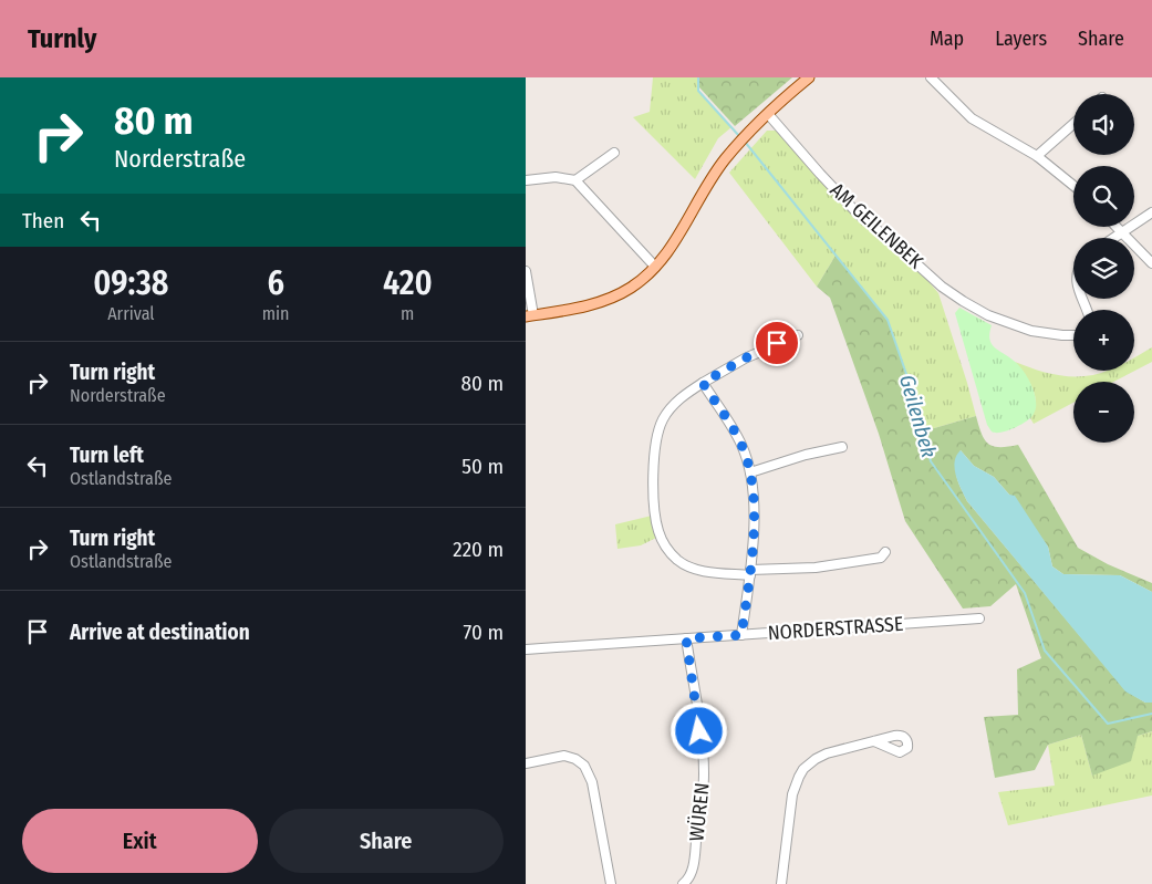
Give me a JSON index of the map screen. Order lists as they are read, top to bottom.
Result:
{
  "streets": {
    "street": ["AM GEILENBEK", "NORDERSTRASSE", "WÜREN"]
  },
  "crossings": [
    ["NORDERSTRASSE", "WÜREN"]
  ],
  "water": ["Geilenbek"],
  "page": {
    "header": "Turnly",
    "nav": ["Map", "Layers", "Share"],
    "turn": ["80 m", "Norderstraße"],
    "map_buttons": ["+", "−"],
    "then": "Then",
    "eta": [
      "09:38",
      "Arrival",
      "6",
      "min",
      "420",
      "m"
    ],
    "list": [
      {
        "name": "Turn right",
        "note": "Norderstraße",
        "value": "80 m"
      },
      {
        "name": "Turn left",
        "note": "Ostlandstraße",
        "value": "50 m"
      },
      {
        "name": "Turn right",
        "note": "Ostlandstraße",
        "value": "220 m"
      },
      {
        "name": "Arrive at destination",
        "value": "70 m"
      }
    ],
    "buttons": ["Exit", "Share"]
  }
}
